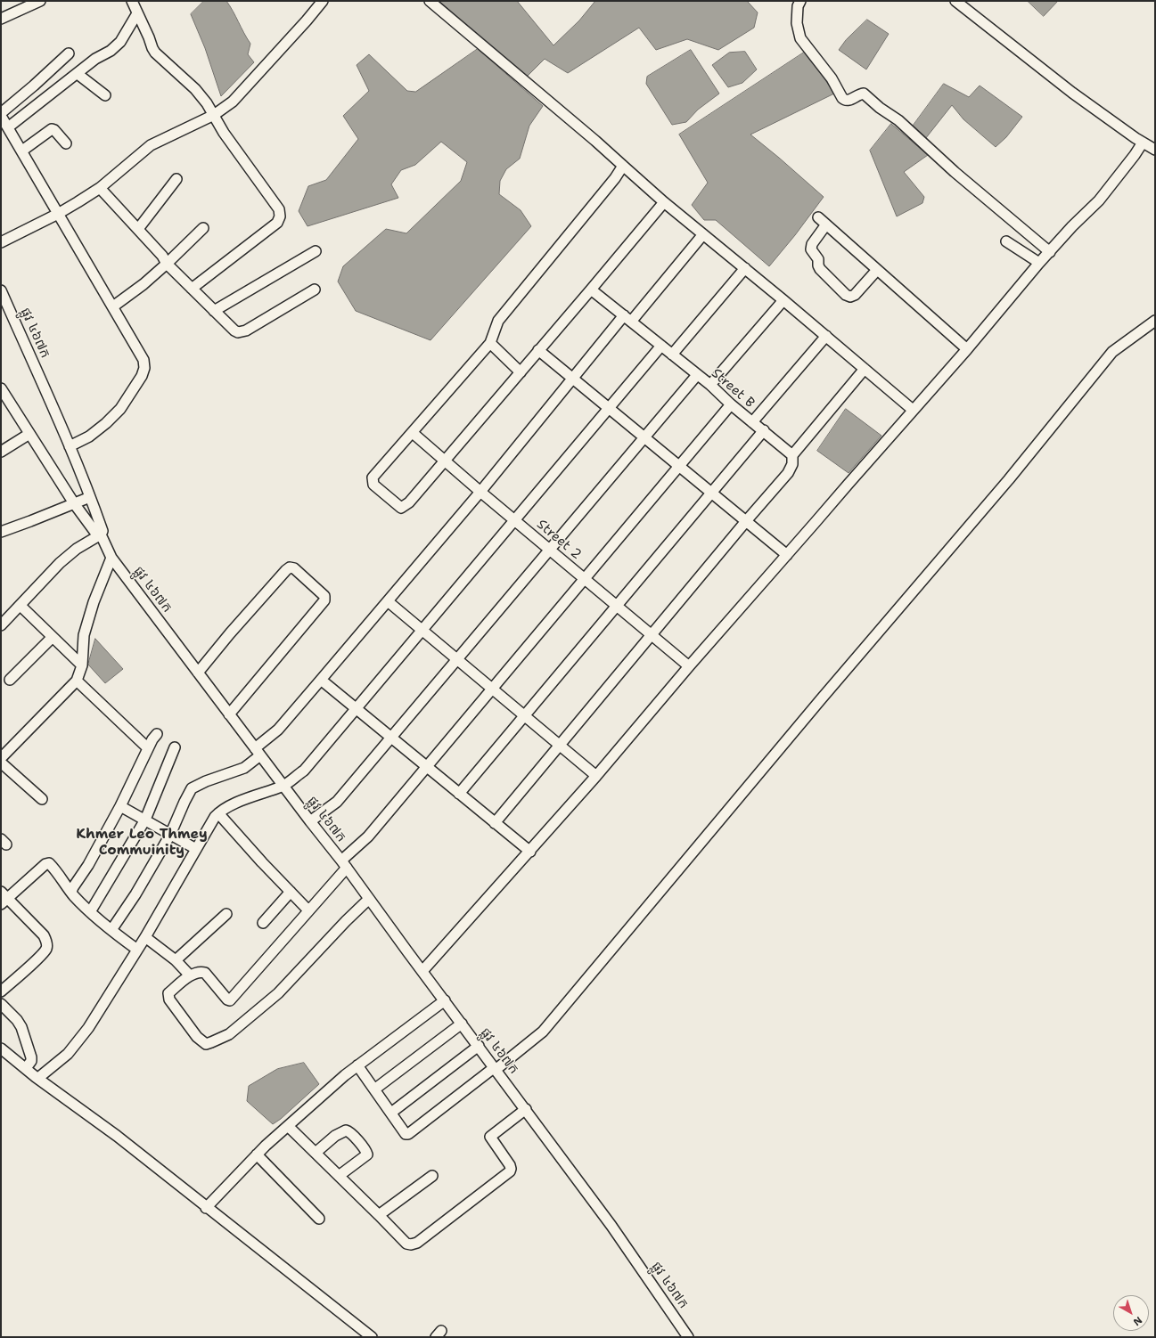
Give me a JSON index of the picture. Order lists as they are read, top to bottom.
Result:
{
  "streets": {
    "street": ["ផ្លូវ ៤៦៧ក", "Street B", "Street 2"]
  },
  "districts": ["Khmer Leo Thmey Commuinity"],
  "north": "bottom right"
}
